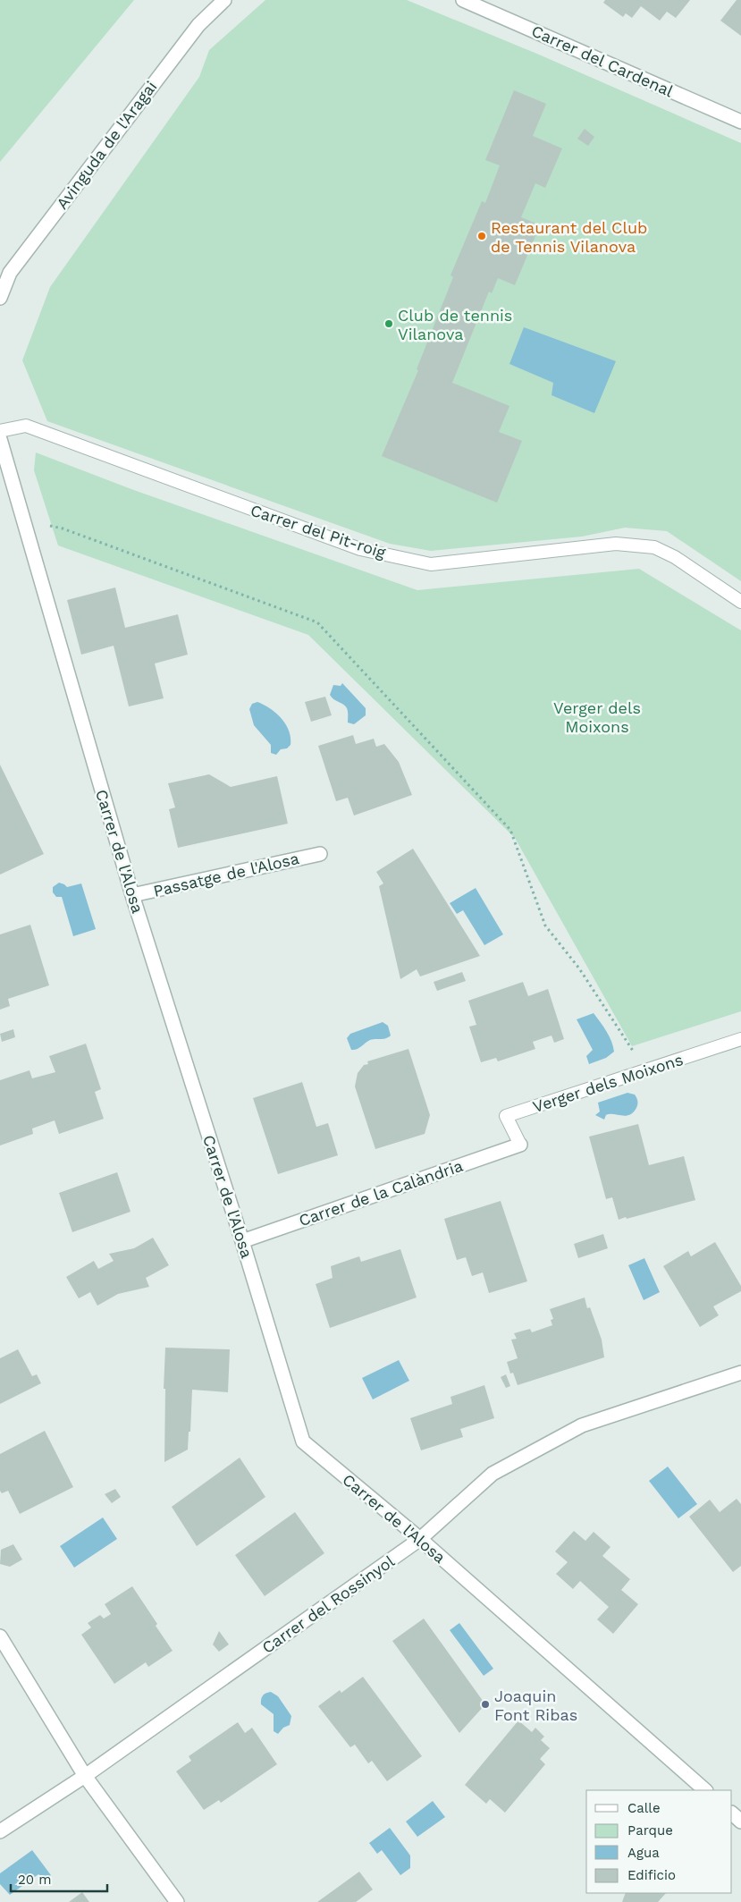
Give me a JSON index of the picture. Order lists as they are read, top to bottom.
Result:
{
  "streets": {
    "street": [
      "Carrer del Cardenal",
      "Avinguda de l'Aragai",
      "Carrer de l'Alosa",
      "Passatge de l'Alosa",
      "Carrer de la Calàndria",
      "Carrer del Rossinyol"
    ],
    "lane": ["Carrer del Pit-roig", "Verger dels Moixons"]
  },
  "crossings": [
    ["Carrer de l'Alosa", "Passatge de l'Alosa"],
    ["Carrer de l'Alosa", "Carrer de la Calàndria"],
    ["Carrer de l'Alosa", "Carrer del Rossinyol"],
    ["Verger dels Moixons", "Carrer de la Calàndria"]
  ],
  "parks": ["Verger dels Moixons"],
  "places": ["Restaurant del Club de Tennis Vilanova", "Club de tennis Vilanova", "Joaquin Font Ribas"],
  "legend": [
    "Calle",
    "Parque",
    "Agua",
    "Edificio"
  ],
  "scale_bar": "20 m"
}
